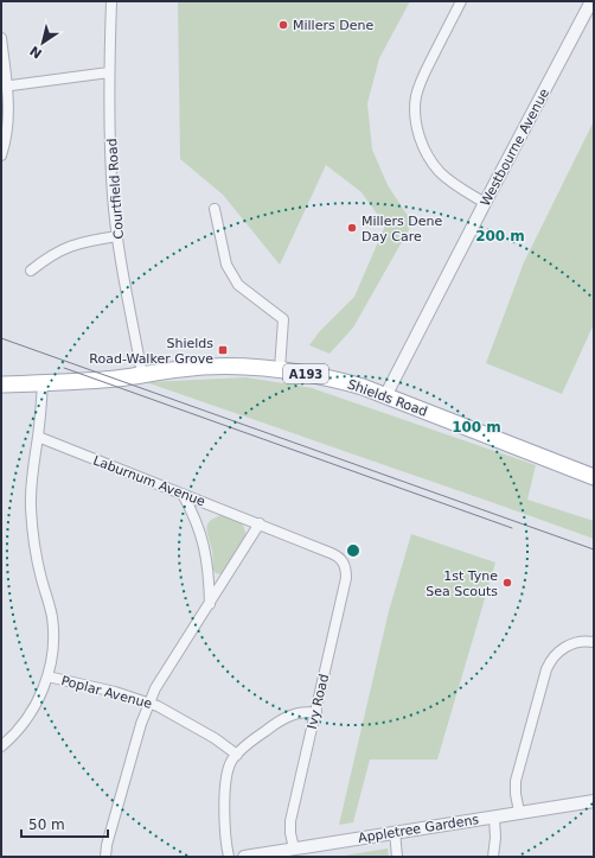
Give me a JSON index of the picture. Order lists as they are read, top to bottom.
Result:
{
  "streets": {
    "main road": ["A193", "Shields Road"],
    "street": [
      "Westbourne Avenue",
      "Courtfield Road",
      "Laburnum Avenue",
      "Poplar Avenue",
      "Ivy Road",
      "Appletree Gardens"
    ]
  },
  "crossings": [
    ["Westbourne Avenue", "Shields Road"],
    ["Courtfield Road", "Shields Road"],
    ["Laburnum Avenue", "Ivy Road"],
    ["Ivy Road", "Appletree Gardens"]
  ],
  "places": {
    "other": ["Millers Dene", "Millers Dene Day Care", "1st Tyne Sea Scouts"],
    "transit": ["Shields Road-Walker Grove"]
  },
  "scale_bar": "50 m",
  "north": "bottom left",
  "rings": ["200 m", "100 m"]
}
